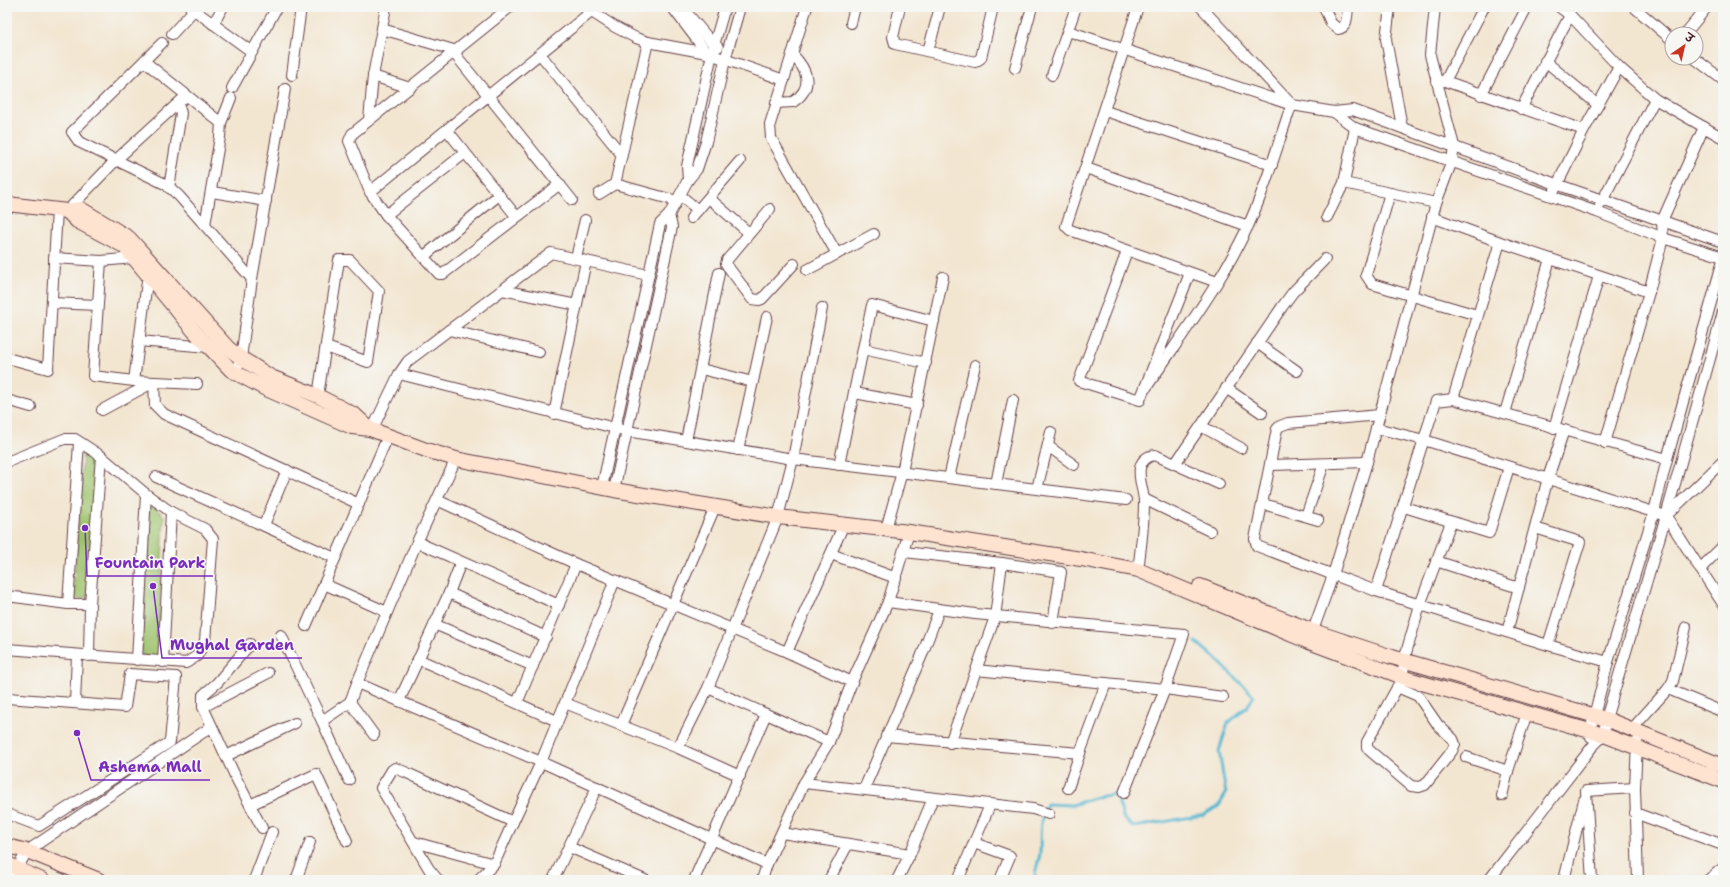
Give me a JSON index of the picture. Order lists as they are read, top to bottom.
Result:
{
  "places": ["Fountain Park", "Mughal Garden", "Ashema Mall"],
  "north": "top right"
}
